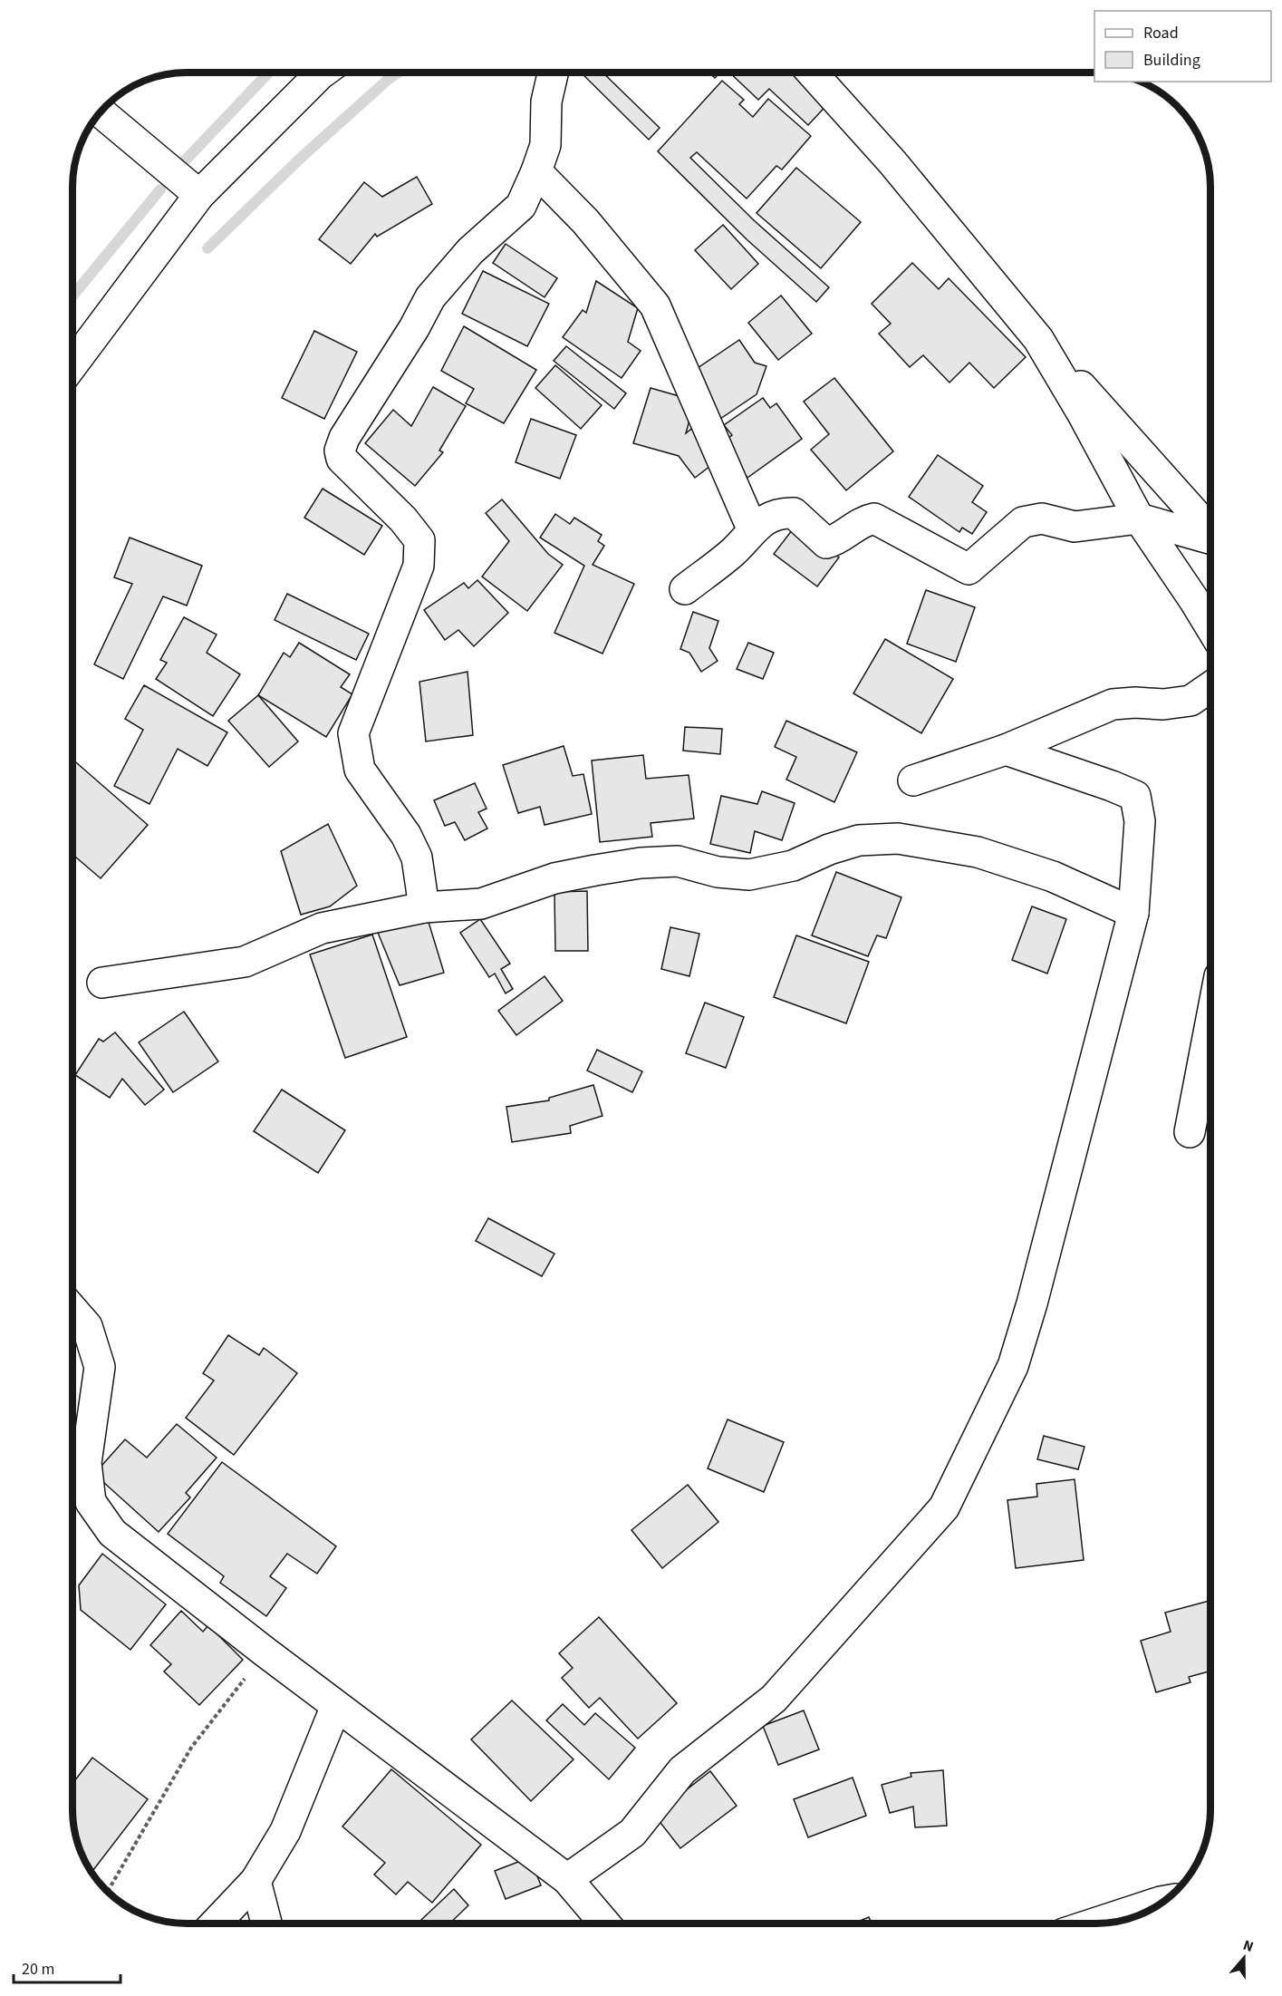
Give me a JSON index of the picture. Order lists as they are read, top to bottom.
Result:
{
  "legend": ["Road", "Building"],
  "scale_bar": "20 m",
  "north": "top"
}
